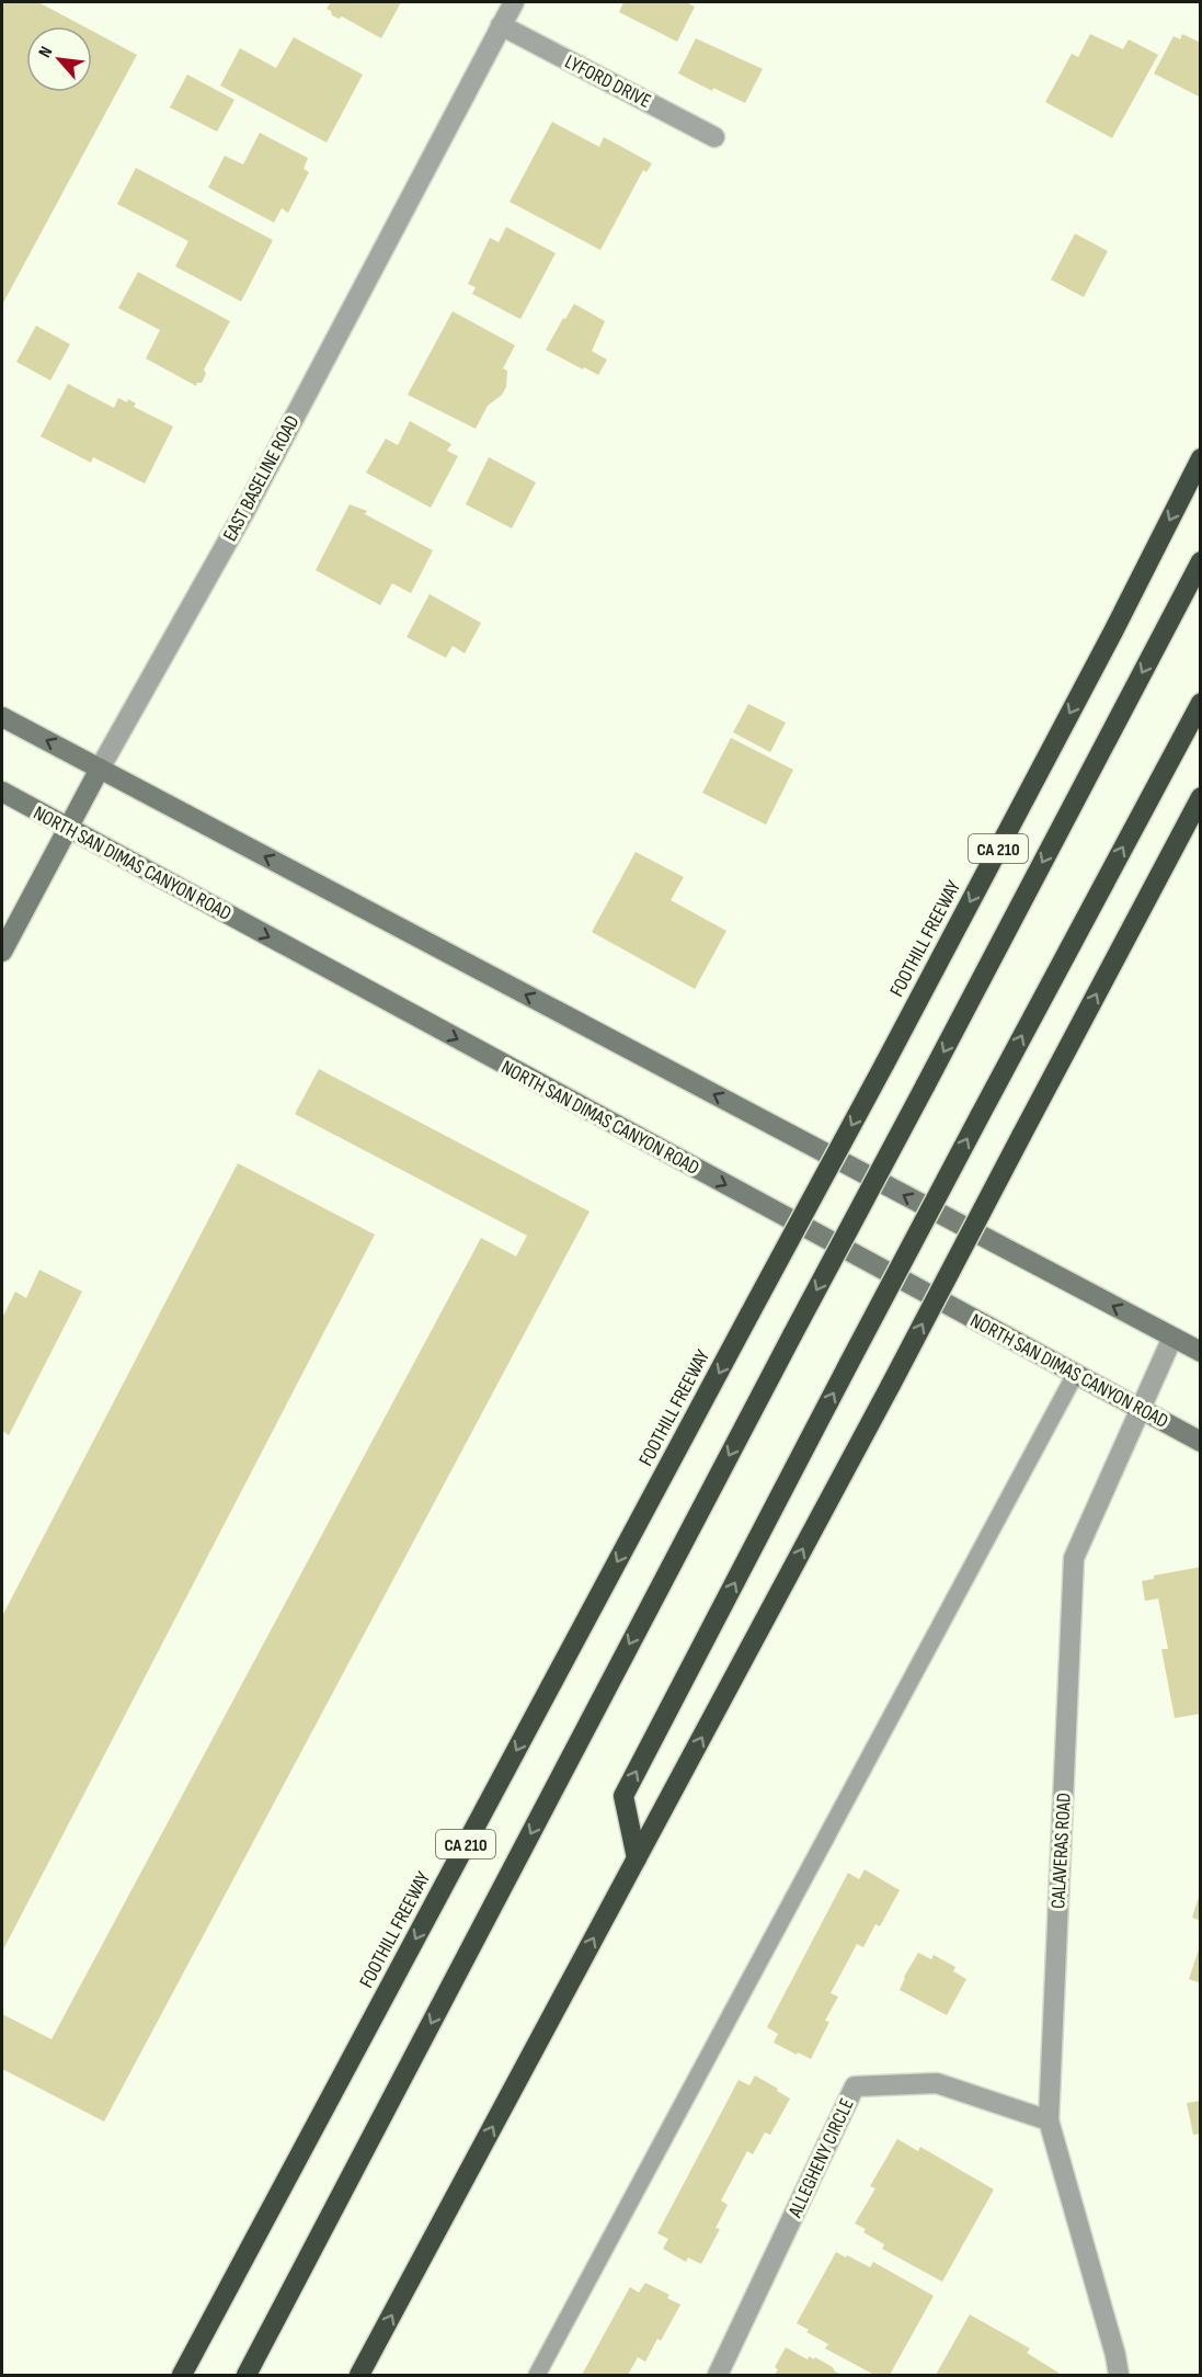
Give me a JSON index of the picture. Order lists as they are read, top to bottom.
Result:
{
  "streets": {
    "highway": ["CA 210", "FOOTHILL FREEWAY"],
    "main road": ["EAST BASELINE ROAD", "NORTH SAN DIMAS CANYON ROAD"],
    "street": ["LYFORD DRIVE", "CALAVERAS ROAD", "ALLEGHENY CIRCLE"]
  },
  "crossings": [
    ["LYFORD DRIVE", "EAST BASELINE ROAD"],
    ["EAST BASELINE ROAD", "NORTH SAN DIMAS CANYON ROAD"],
    ["NORTH SAN DIMAS CANYON ROAD", "CALAVERAS ROAD"],
    ["CALAVERAS ROAD", "ALLEGHENY CIRCLE"]
  ],
  "north": "top left"
}
